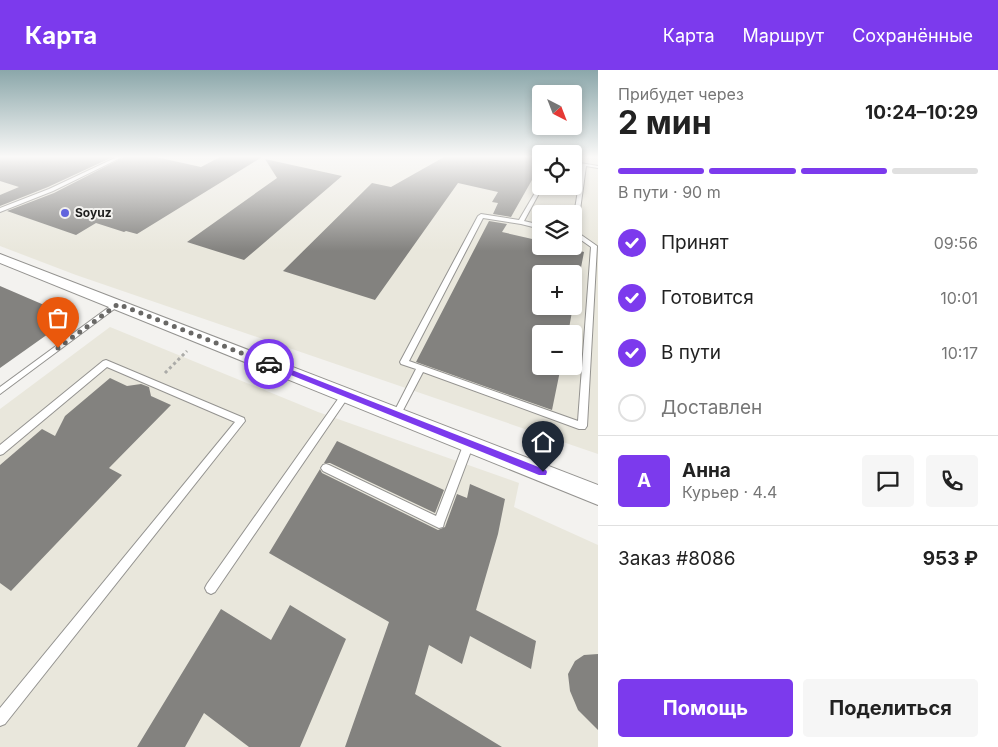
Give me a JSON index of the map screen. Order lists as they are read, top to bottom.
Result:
{
  "places": ["Soyuz"],
  "north": "bottom right",
  "page": {
    "header": "Карта",
    "nav": ["Карта", "Маршрут", "Сохранённые"],
    "heading": ["2 мин", "Прибудет через", "10:24–10:29"],
    "panel": [
      "Анна",
      "Курьер · 4.4",
      "Заказ #8086",
      "953 ₽"
    ],
    "map_buttons": ["+", "−"],
    "bar": "В пути · 90 m",
    "list": [
      ["Принят", "09:56"],
      ["Готовится", "10:01"],
      ["В пути", "10:17"],
      "Доставлен"
    ],
    "round": "А",
    "buttons": ["Помощь", "Поделиться"]
  }
}
